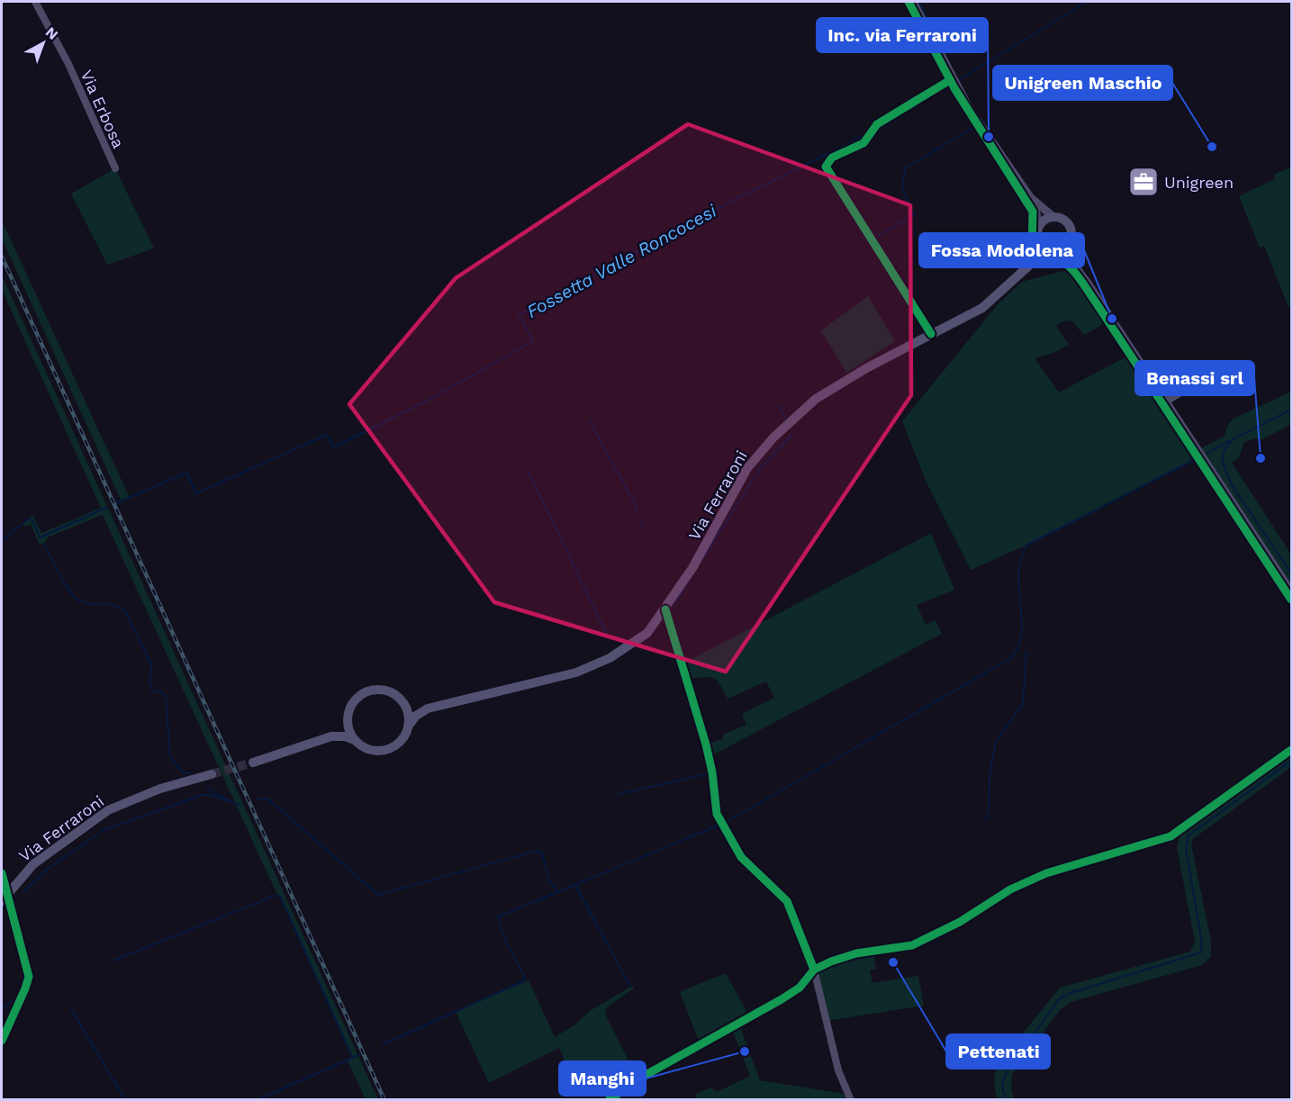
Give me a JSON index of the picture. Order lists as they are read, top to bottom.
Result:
{
  "streets": {
    "main road": ["Via Ferraroni"],
    "street": ["Via Erbosa"]
  },
  "water": ["Fossetta Valle Roncocesi"],
  "places": {
    "other": [
      "Inc. via Ferraroni",
      "Unigreen Maschio",
      "Fossa Modolena",
      "Benassi srl",
      "Pettenati",
      "Manghi"
    ],
    "office": ["Unigreen"]
  },
  "north": "top right"
}
